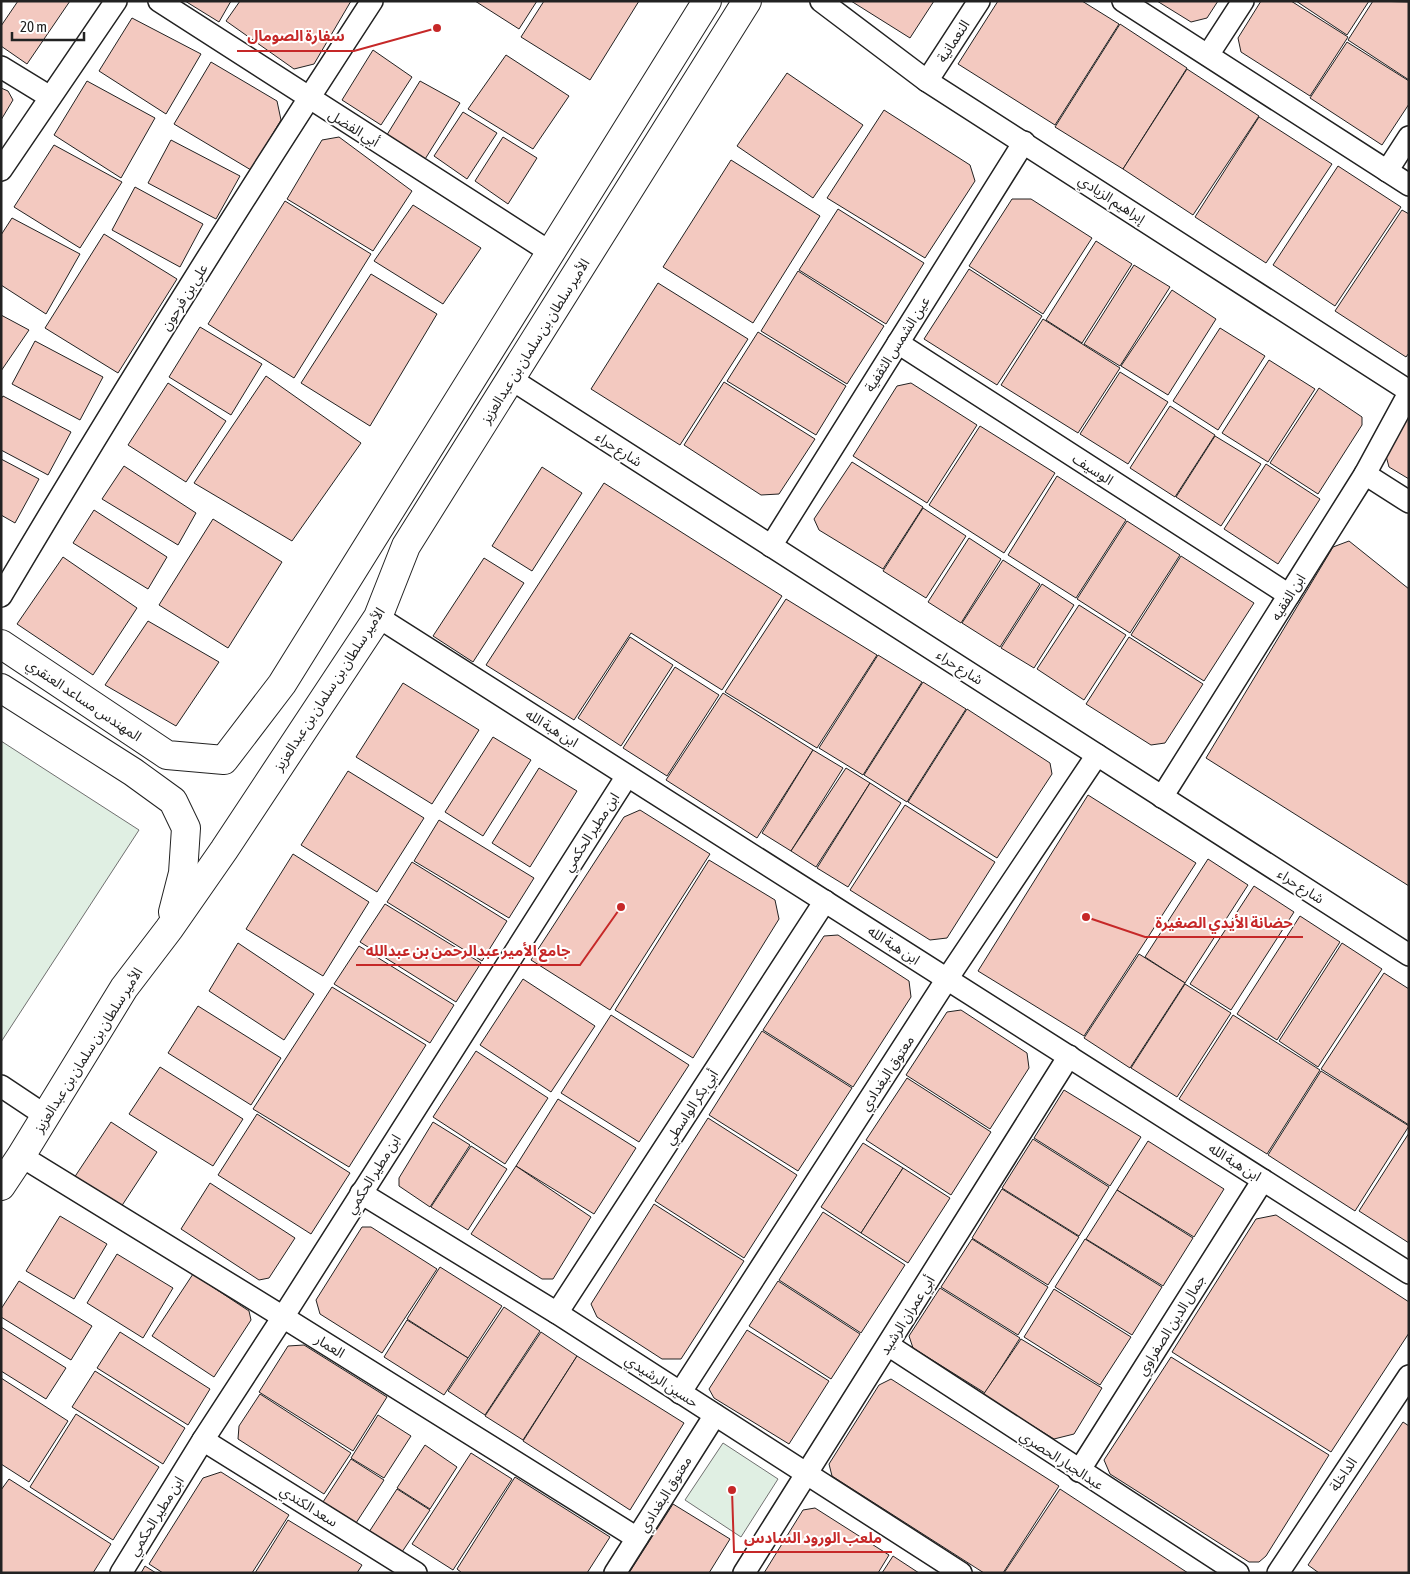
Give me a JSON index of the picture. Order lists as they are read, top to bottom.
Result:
{
  "streets": {
    "street": [
      "النعمانية",
      "أبي الفضل",
      "إبراهيم الزيادي",
      "علي بن فرحون",
      "الأمير سلطان بن سلمان بن عبدالعزيز",
      "عين الشمس الثقفية",
      "شارع حراء",
      "الوسيف",
      "ابن الفقيه",
      "المهندس مساعد العنقري",
      "ابن هبة الله",
      "ابن مطير الحكمي",
      "معتوق البغدادي",
      "أبي بكر الواسطي",
      "أبي عمران الرشيد",
      "جمال الدين الصفراوي",
      "العمار",
      "حسين الرشيدي",
      "عبدالجبار الحصري",
      "الداخلة",
      "سعد الكندي"
    ]
  },
  "crossings": [
    ["النعمانية", "إبراهيم الزيادي"],
    ["أبي الفضل", "علي بن فرحون"],
    ["إبراهيم الزيادي", "عين الشمس الثقفية"],
    ["إبراهيم الزيادي", "ابن الفقيه"],
    ["الأمير سلطان بن سلمان بن عبدالعزيز", "شارع حراء"],
    ["الأمير سلطان بن سلمان بن عبدالعزيز", "ابن هبة الله"],
    ["الأمير سلطان بن سلمان بن عبدالعزيز", "العمار"],
    ["عين الشمس الثقفية", "شارع حراء"],
    ["عين الشمس الثقفية", "الوسيف"],
    ["شارع حراء", "ابن الفقيه"],
    ["شارع حراء", "معتوق البغدادي"],
    ["الوسيف", "ابن الفقيه"],
    ["ابن هبة الله", "ابن مطير الحكمي"],
    ["ابن هبة الله", "معتوق البغدادي"],
    ["ابن هبة الله", "أبي بكر الواسطي"],
    ["ابن هبة الله", "أبي عمران الرشيد"],
    ["ابن هبة الله", "جمال الدين الصفراوي"],
    ["ابن مطير الحكمي", "العمار"],
    ["ابن مطير الحكمي", "حسين الرشيدي"],
    ["ابن مطير الحكمي", "سعد الكندي"],
    ["معتوق البغدادي", "العمار"],
    ["معتوق البغدادي", "حسين الرشيدي"],
    ["أبي بكر الواسطي", "حسين الرشيدي"],
    ["أبي عمران الرشيد", "حسين الرشيدي"],
    ["أبي عمران الرشيد", "عبدالجبار الحصري"],
    ["جمال الدين الصفراوي", "عبدالجبار الحصري"]
  ],
  "places": [
    "سفارة الصومال",
    "جامع الأمير عبدالرحمن بن عبدالله",
    "حضانة الأيدي الصغيرة",
    "ملعب الورود السادس"
  ],
  "scale_bar": "20 m"
}
